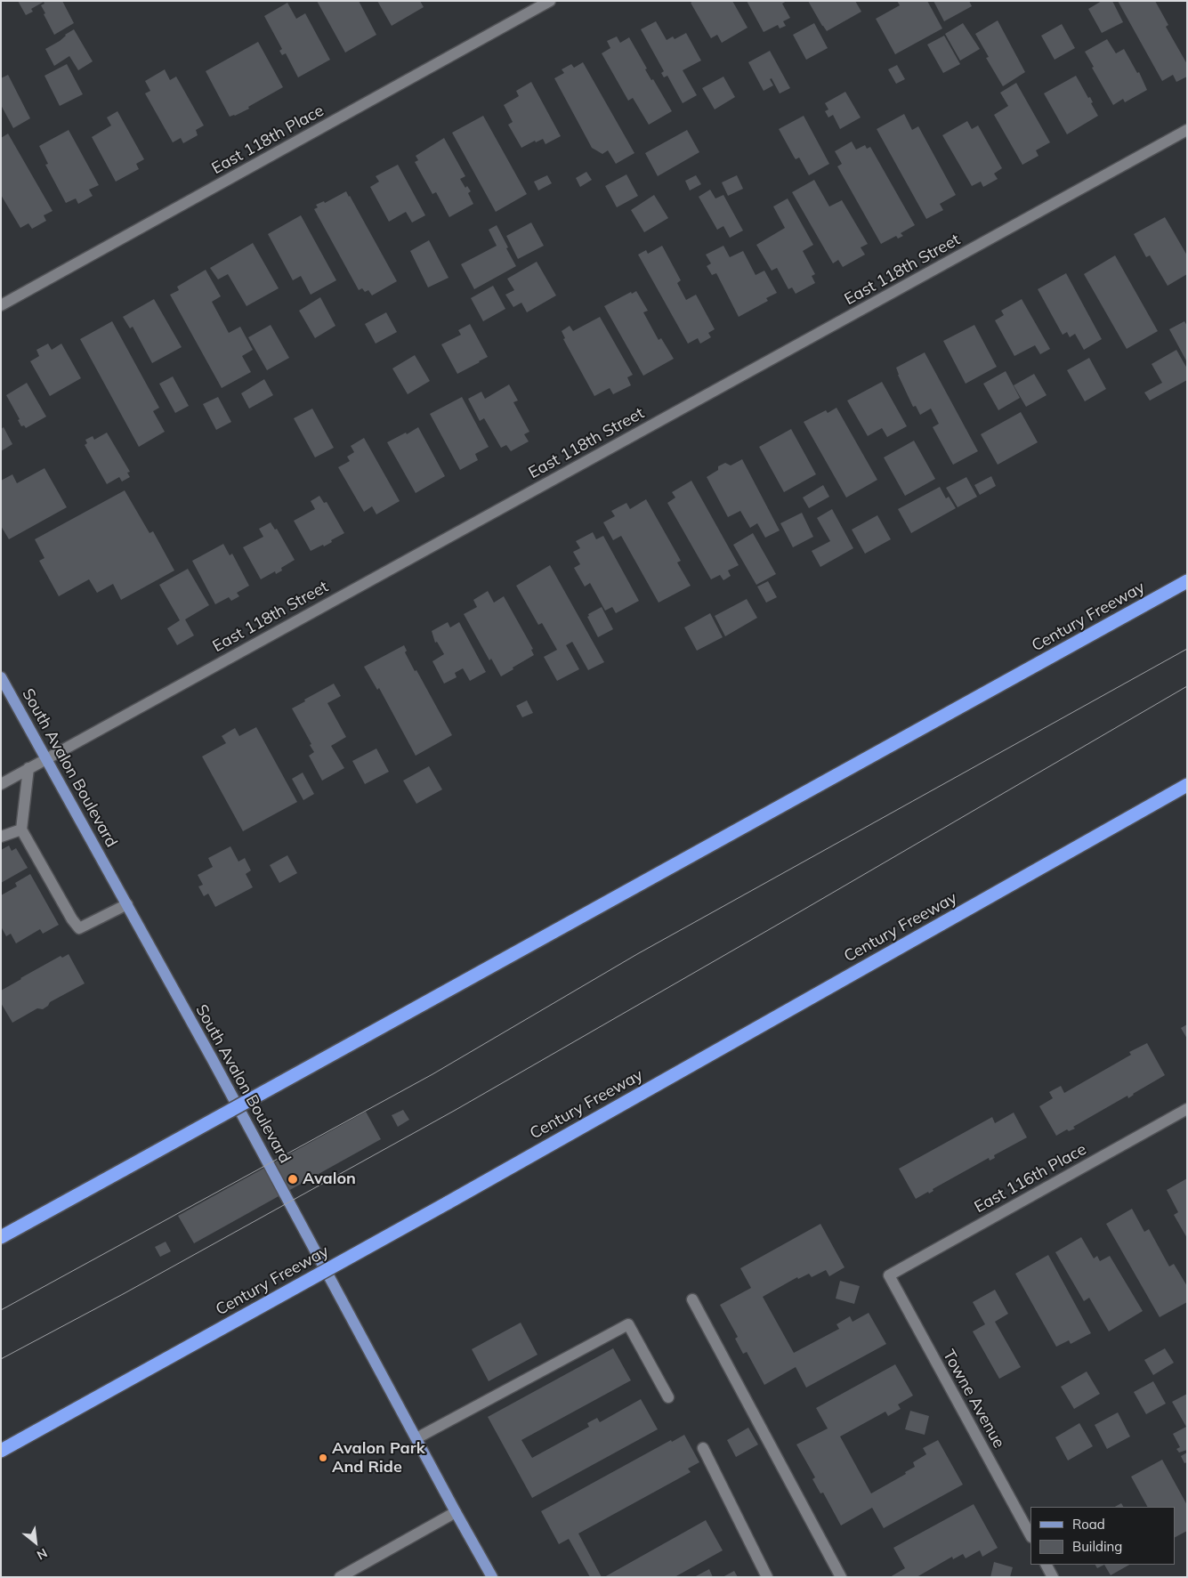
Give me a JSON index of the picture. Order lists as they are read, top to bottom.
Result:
{
  "streets": {
    "highway": ["Century Freeway"],
    "main road": ["South Avalon Boulevard"],
    "street": [
      "East 118th Place",
      "East 118th Street",
      "East 116th Place",
      "Towne Avenue"
    ]
  },
  "crossings": [
    ["East 118th Street", "South Avalon Boulevard"],
    ["East 116th Place", "Towne Avenue"]
  ],
  "places": ["Avalon", "Avalon Park And Ride"],
  "legend": ["Road", "Building"],
  "north": "bottom right"
}
